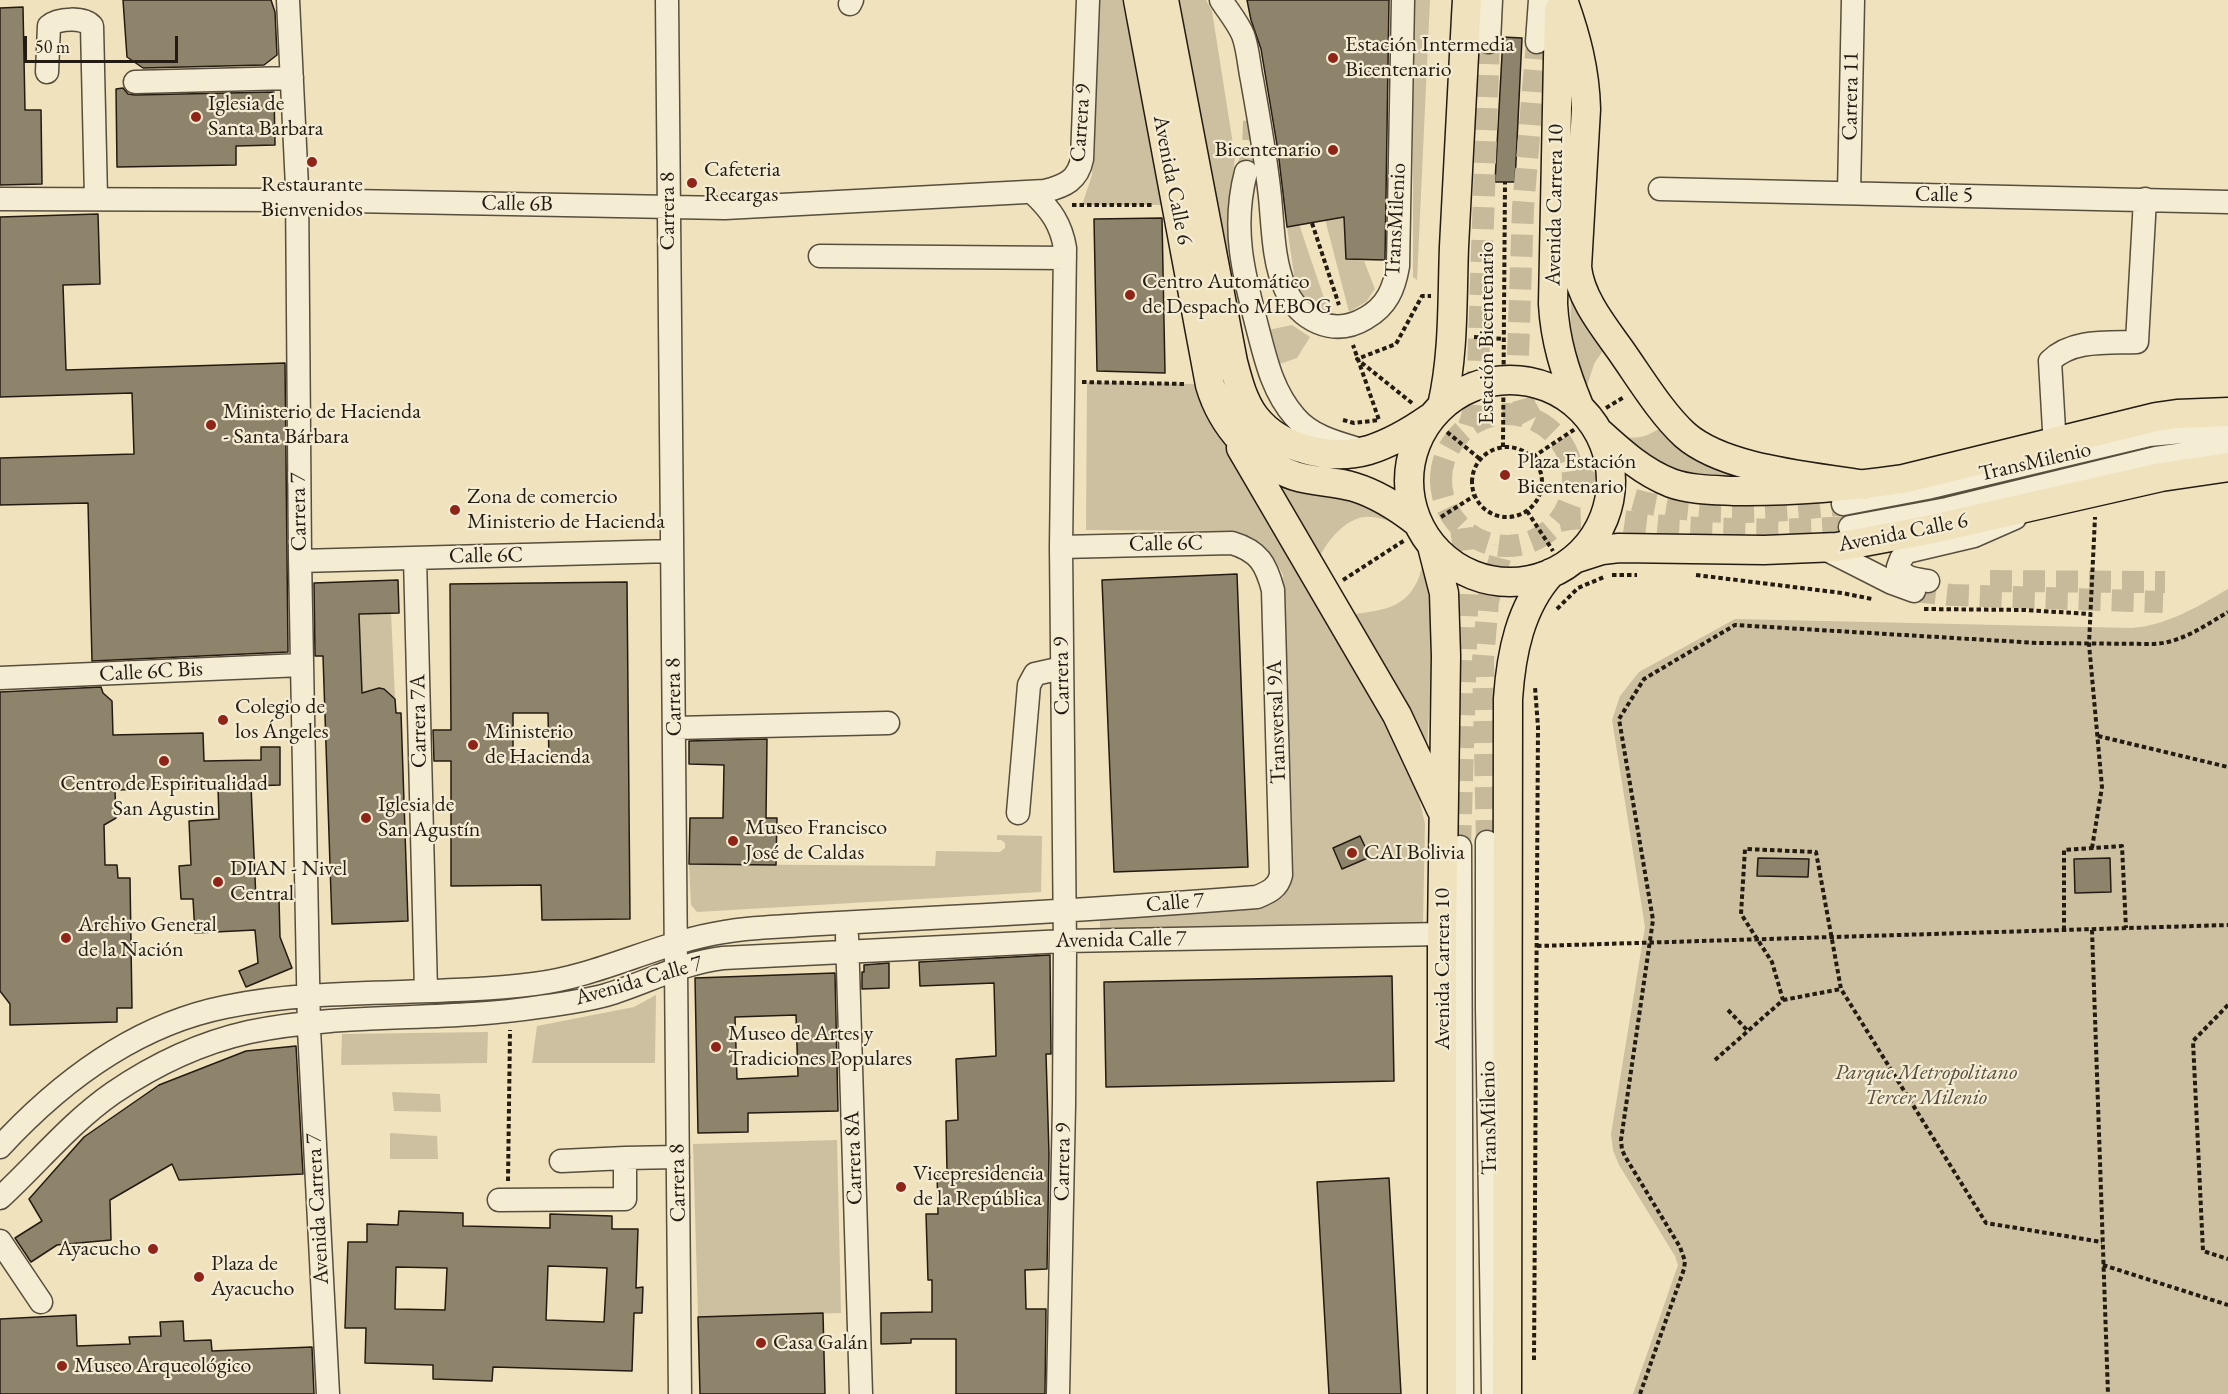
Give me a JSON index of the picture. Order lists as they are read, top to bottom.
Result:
{
  "streets": {
    "main road": ["Avenida Calle 6", "Avenida Carrera 10"],
    "street": [
      "Carrera 11",
      "Carrera 9",
      "Calle 5",
      "Calle 6B",
      "Carrera 8",
      "TransMilenio",
      "Carrera 7",
      "Calle 6C",
      "Calle 6C Bis",
      "Carrera 7A",
      "Transversal 9A",
      "Calle 7",
      "Avenida Calle 7",
      "Carrera 8A",
      "Avenida Carrera 7"
    ],
    "path": ["Estación Bicentenario"]
  },
  "crossings": [
    ["Carrera 11", "Calle 5"],
    ["Carrera 9", "Calle 6B"],
    ["Carrera 9", "Calle 6C"],
    ["Carrera 9", "Calle 7"],
    ["Carrera 9", "Avenida Calle 7"],
    ["Avenida Calle 6", "Avenida Carrera 10"],
    ["Avenida Calle 6", "Estación Bicentenario"],
    ["Calle 6B", "Carrera 8"],
    ["Calle 6B", "Carrera 7"],
    ["Avenida Carrera 10", "Estación Bicentenario"],
    ["Avenida Carrera 10", "Avenida Calle 7"],
    ["Carrera 8", "Calle 6C"],
    ["Carrera 8", "Avenida Calle 7"],
    ["Carrera 7", "Calle 6C"],
    ["Carrera 7", "Calle 6C Bis"],
    ["Carrera 7", "Avenida Calle 7"],
    ["Carrera 7", "Avenida Carrera 7"],
    ["Calle 6C", "Carrera 7A"],
    ["Calle 6C", "Transversal 9A"],
    ["Carrera 7A", "Avenida Calle 7"],
    ["Transversal 9A", "Calle 7"],
    ["Calle 7", "Avenida Calle 7"],
    ["Avenida Calle 7", "Carrera 8A"],
    ["Avenida Calle 7", "Avenida Carrera 7"]
  ],
  "parks": ["Parque Metropolitano Tercer Milenio"],
  "places": [
    "Estación Intermedia Bicentenario",
    "Iglesia de Santa Barbara",
    "Bicentenario",
    "Restaurante Bienvenidos",
    "Cafeteria Recargas",
    "Centro Automático de Despacho MEBOG",
    "Ministerio de Hacienda - Santa Bárbara",
    "Plaza Estación Bicentenario",
    "Zona de comercio Ministerio de Hacienda",
    "Colegio de los Ángeles",
    "Ministerio de Hacienda",
    "Centro de Espiritualidad San Agustin",
    "Iglesia de San Agustín",
    "Museo Francisco José de Caldas",
    "CAI Bolivia",
    "DIAN - Nivel Central",
    "Archivo General de la Nación",
    "Museo de Artes y Tradiciones Populares",
    "Vicepresidencia de la República",
    "Ayacucho",
    "Plaza de Ayacucho",
    "Casa Galán",
    "Museo Arqueológico"
  ],
  "scale_bar": "50 m"
}
